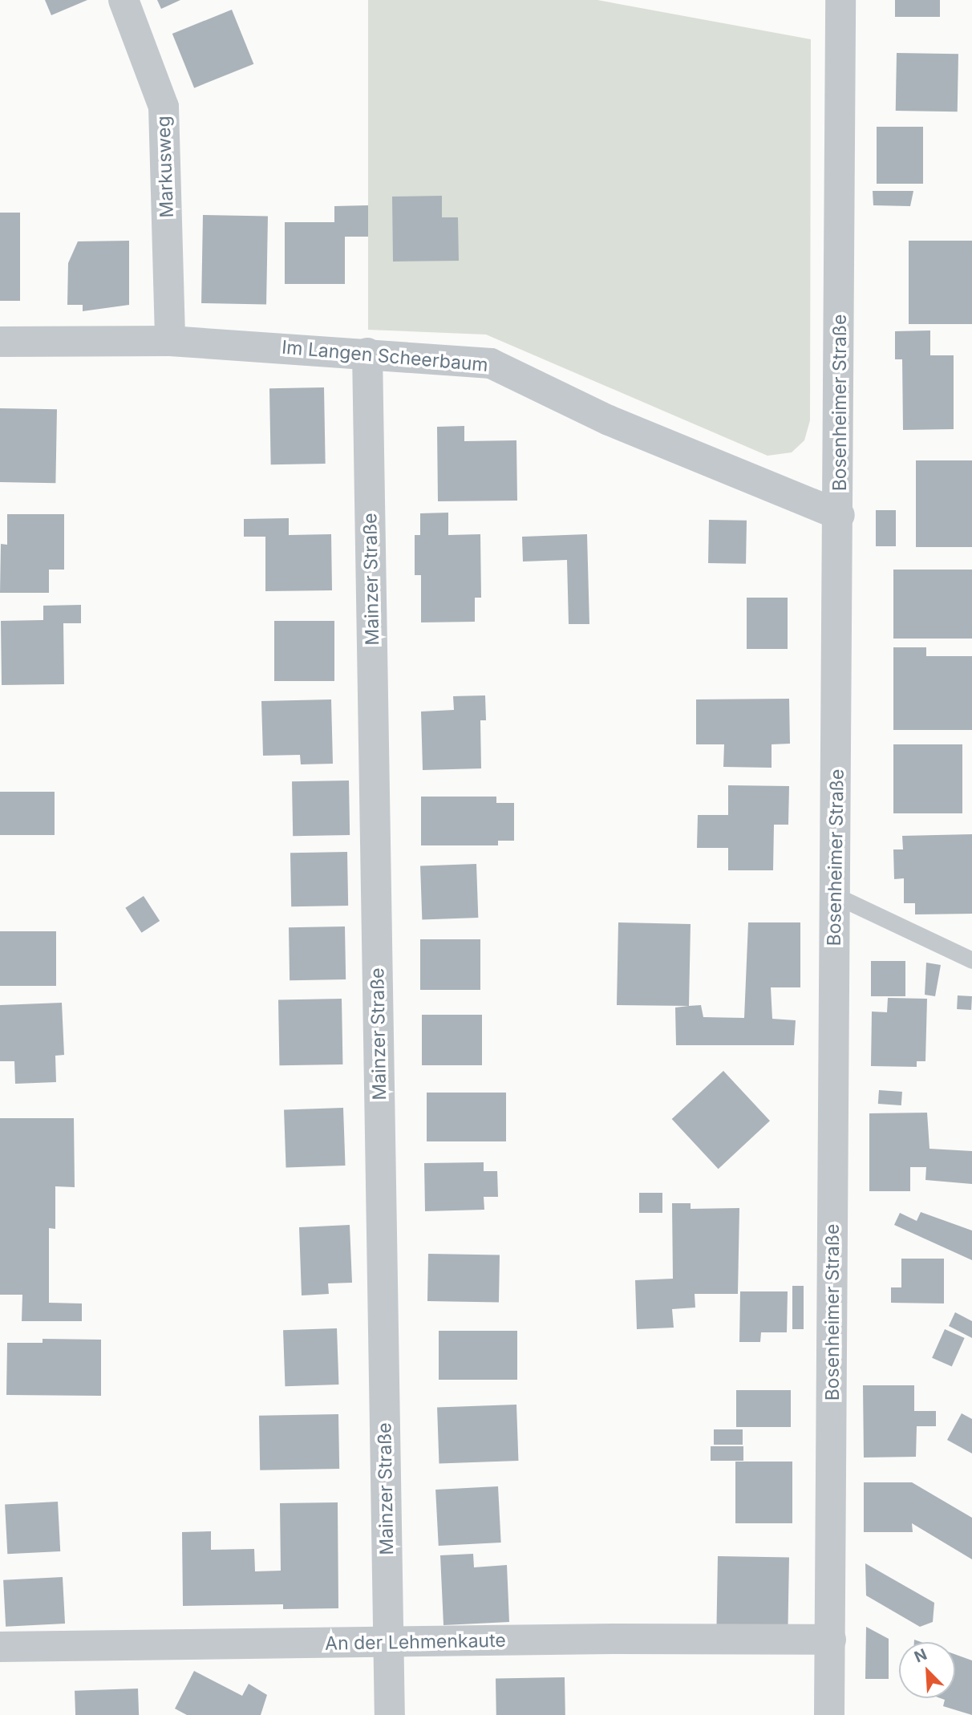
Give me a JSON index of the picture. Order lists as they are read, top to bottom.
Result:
{
  "streets": {
    "street": [
      "Markusweg",
      "Im Langen Scheerbaum",
      "Bosenheimer Straße",
      "Mainzer Straße",
      "An der Lehmenkaute"
    ]
  },
  "crossings": [
    ["Markusweg", "Im Langen Scheerbaum"],
    ["Im Langen Scheerbaum", "Bosenheimer Straße"],
    ["Im Langen Scheerbaum", "Mainzer Straße"],
    ["Bosenheimer Straße", "An der Lehmenkaute"],
    ["Mainzer Straße", "An der Lehmenkaute"]
  ],
  "north": "top left"
}
